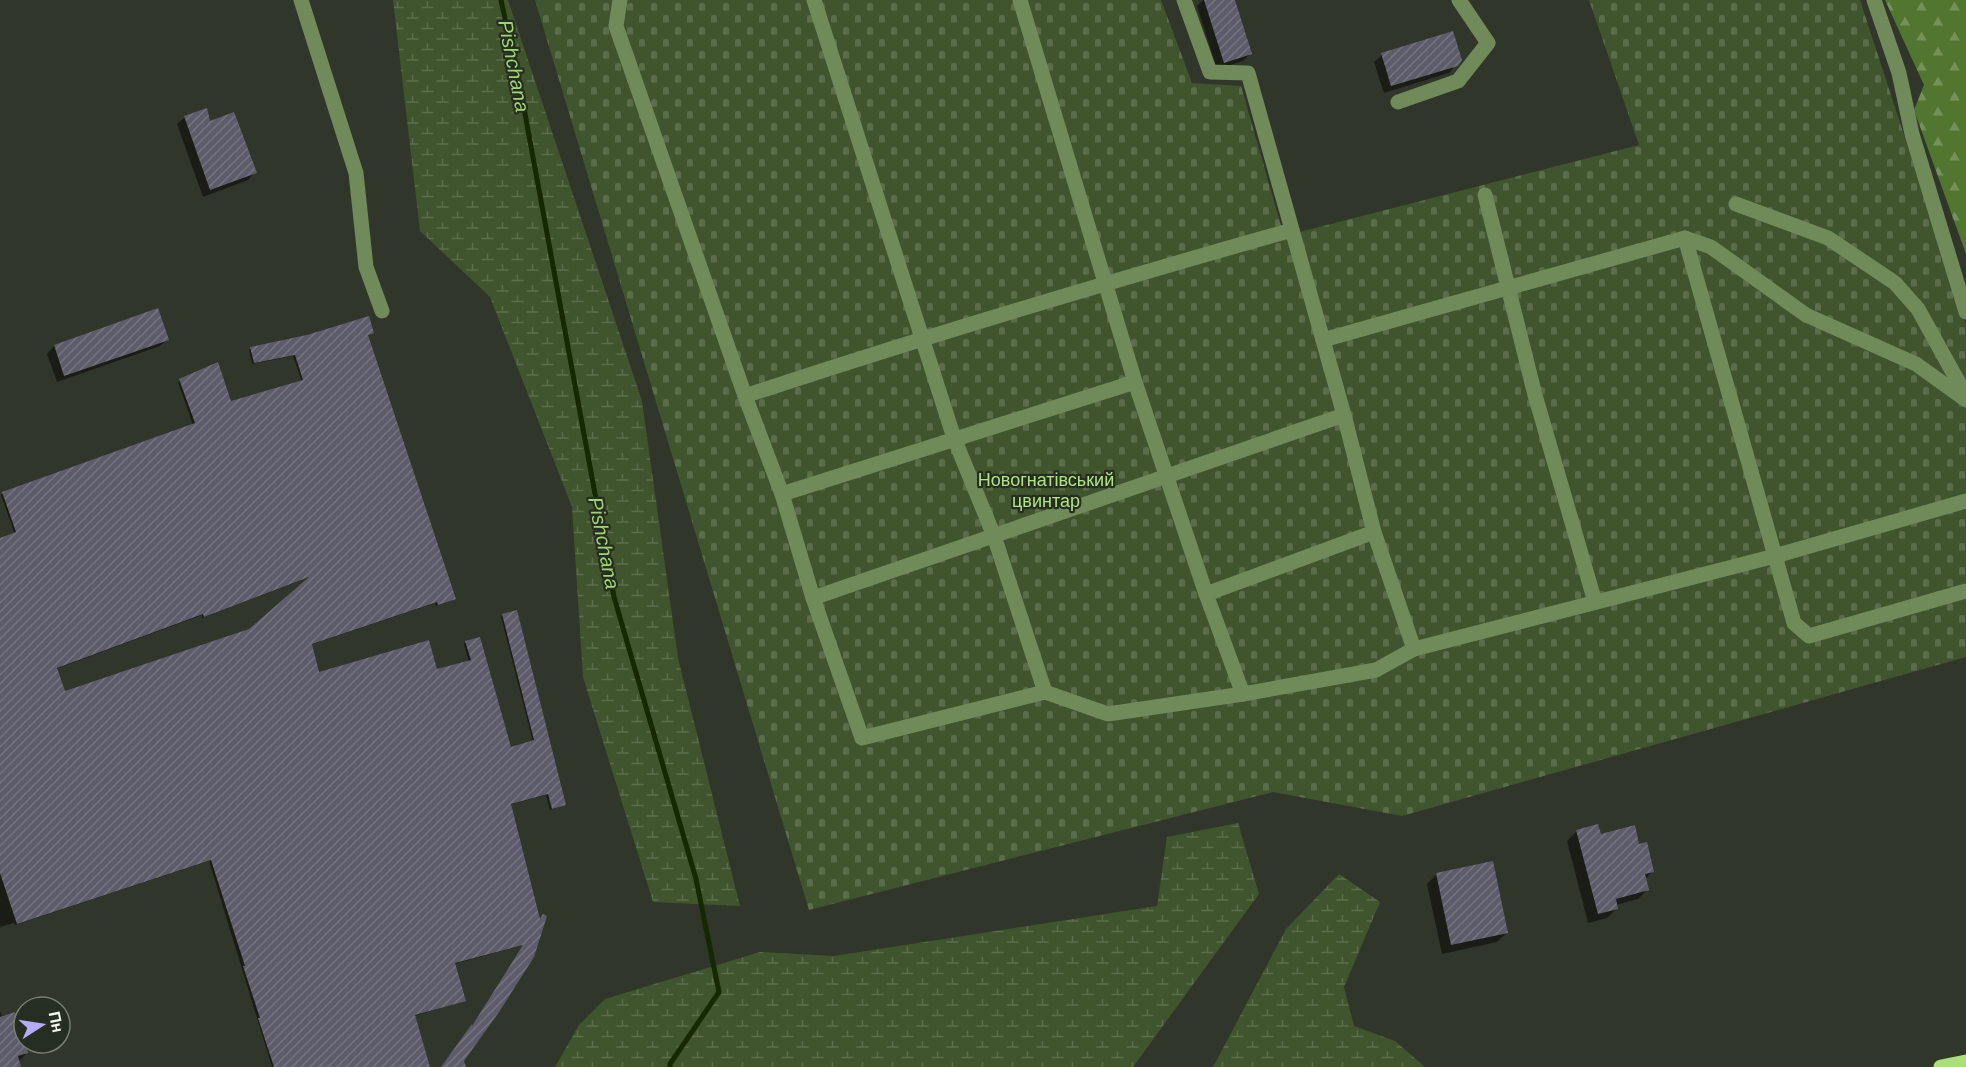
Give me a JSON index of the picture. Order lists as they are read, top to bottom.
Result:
{
  "water": ["Pishchana"],
  "parks": ["Новогнатівський цвинтар"],
  "north": "right"
}
